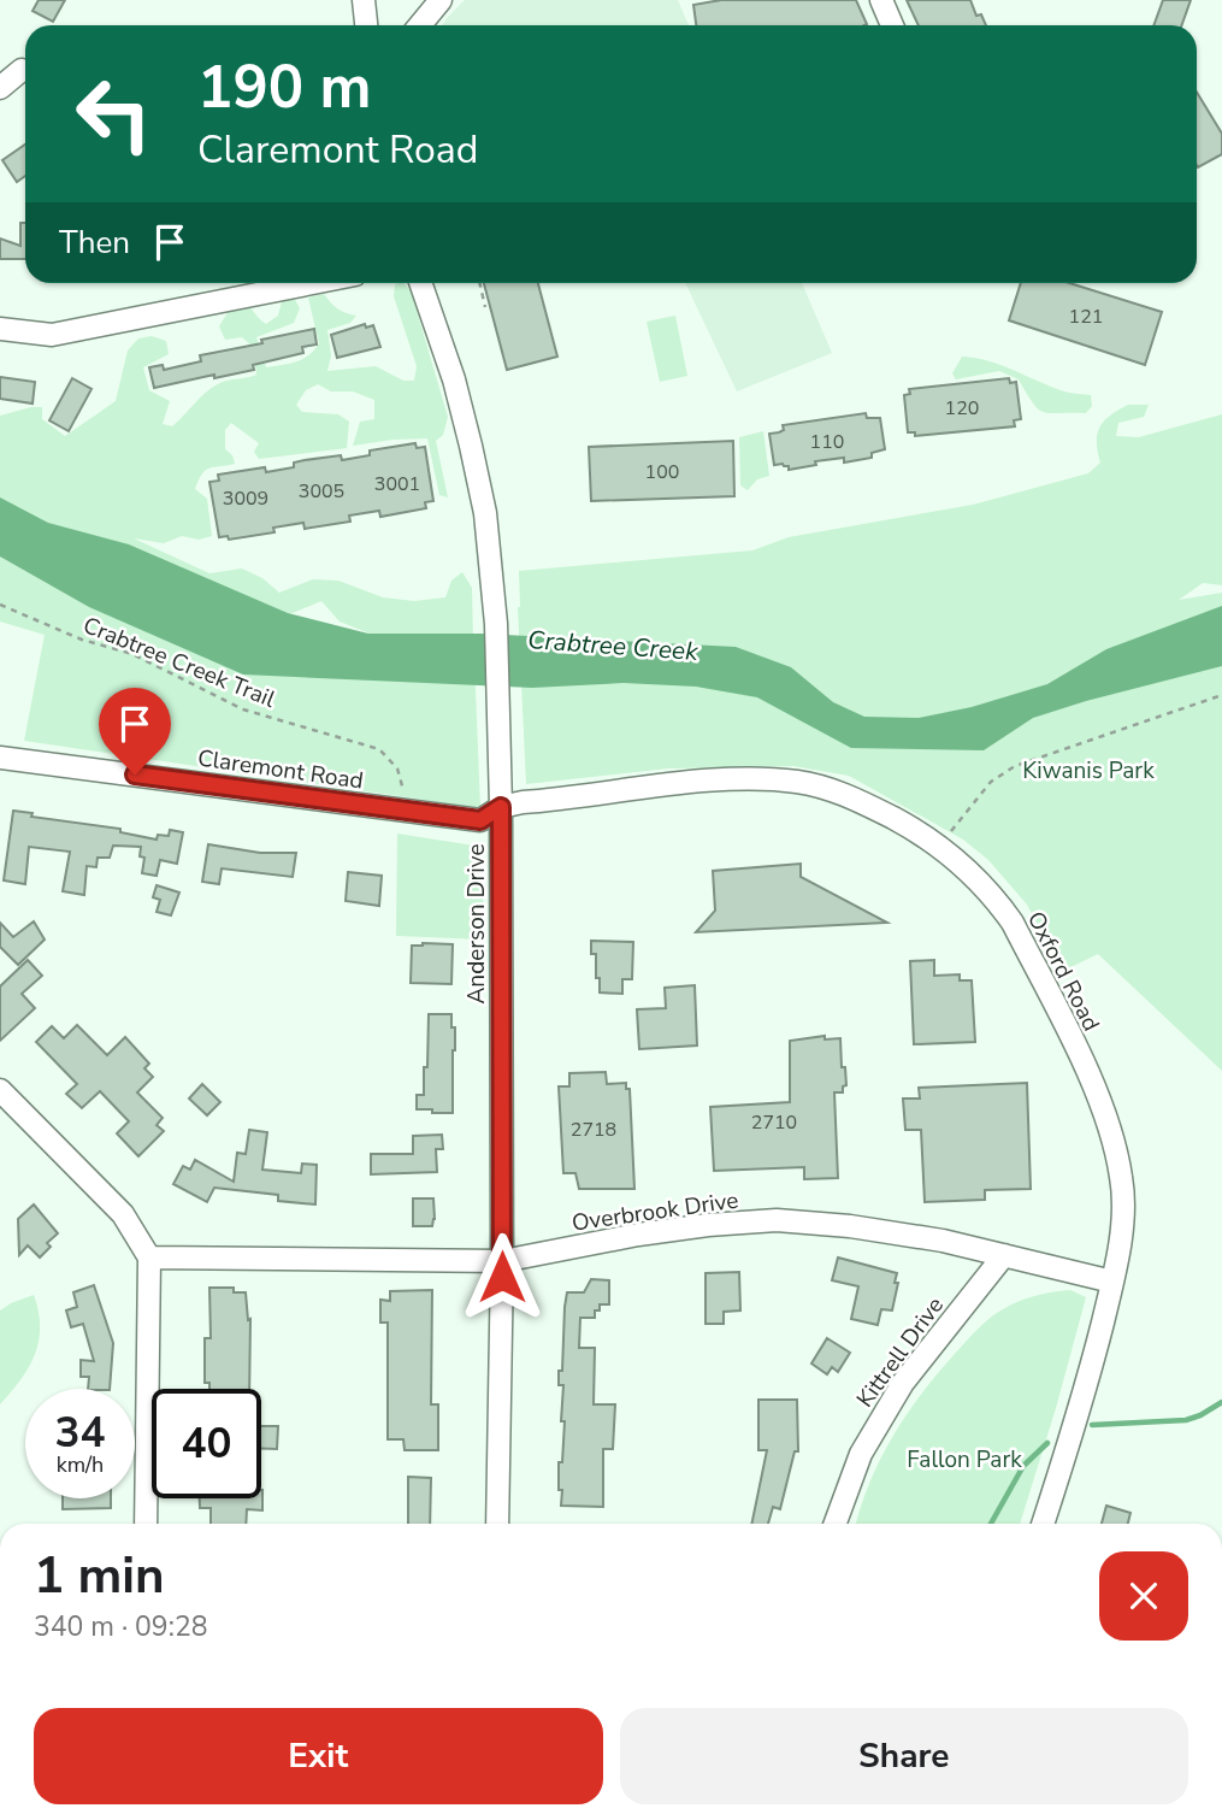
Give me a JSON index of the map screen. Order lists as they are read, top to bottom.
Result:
{
  "streets": {
    "street": [
      "Claremont Road",
      "Anderson Drive",
      "Oxford Road",
      "Overbrook Drive",
      "Kittrell Drive"
    ],
    "path": ["Crabtree Creek Trail"]
  },
  "crossings": [
    ["Crabtree Creek Trail", "Claremont Road"],
    ["Claremont Road", "Anderson Drive"],
    ["Claremont Road", "Oxford Road"],
    ["Anderson Drive", "Oxford Road"],
    ["Anderson Drive", "Overbrook Drive"],
    ["Oxford Road", "Overbrook Drive"],
    ["Overbrook Drive", "Kittrell Drive"]
  ],
  "water": ["Crabtree Creek"],
  "parks": ["Kiwanis Park", "Fallon Park"],
  "house_numbers": [
    "121",
    "120",
    "110",
    "100",
    "3001",
    "3005",
    "3009",
    "2710",
    "2718"
  ],
  "page": {
    "turn": ["190 m", "Claremont Road"],
    "then": "Then",
    "speed": "34 km/h",
    "limit": "40",
    "heading": ["1 min", "340 m · 09:28"],
    "buttons": ["Exit", "Share"]
  }
}
